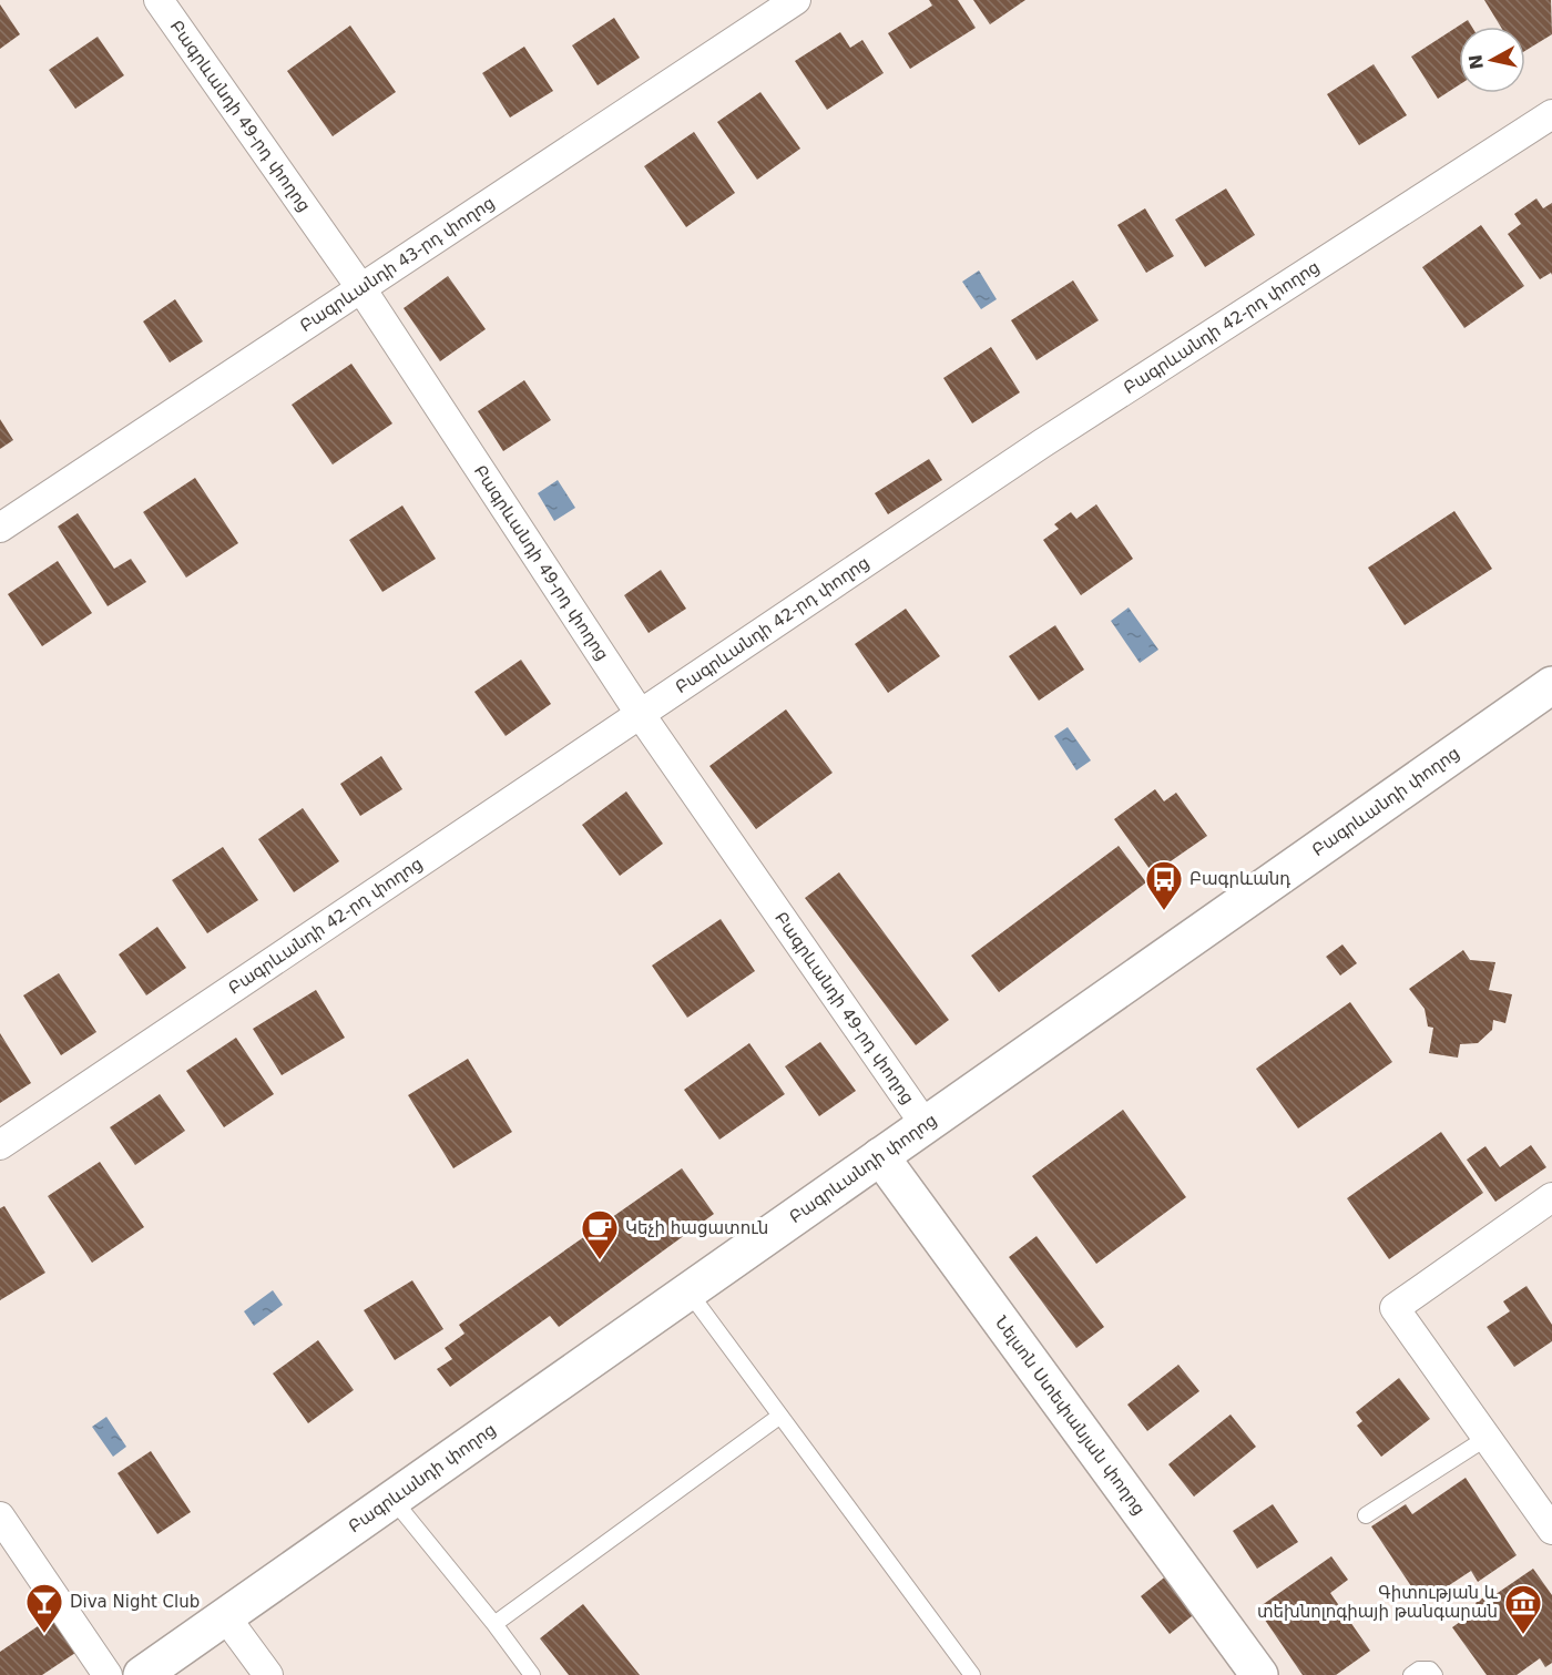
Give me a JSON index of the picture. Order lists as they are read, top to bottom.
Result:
{
  "streets": {
    "main road": ["Բագրևանդի փողոց", "Նելսոն Ստեփանյան փողոց"],
    "street": ["Բագրևանդի 49-րդ փողոց", "Բագրևանդի 43-րդ փողոց", "Բագրևանդի 42-րդ փողոց"]
  },
  "crossings": [
    ["Բագրևանդի 49-րդ փողոց", "Բագրևանդի 43-րդ փողոց"],
    ["Բագրևանդի 49-րդ փողոց", "Բագրևանդի 42-րդ փողոց"],
    ["Բագրևանդի 49-րդ փողոց", "Բագրևանդի փողոց"],
    ["Բագրևանդի փողոց", "Նելսոն Ստեփանյան փողոց"]
  ],
  "places": {
    "bus stop": ["Բագրևանդ"],
    "cafe": ["Կեչի հացատուն"],
    "bar": ["Diva Night Club"],
    "museum": ["Գիտության և տեխնոլոգիայի թանգարան"]
  },
  "north": "left"
}
